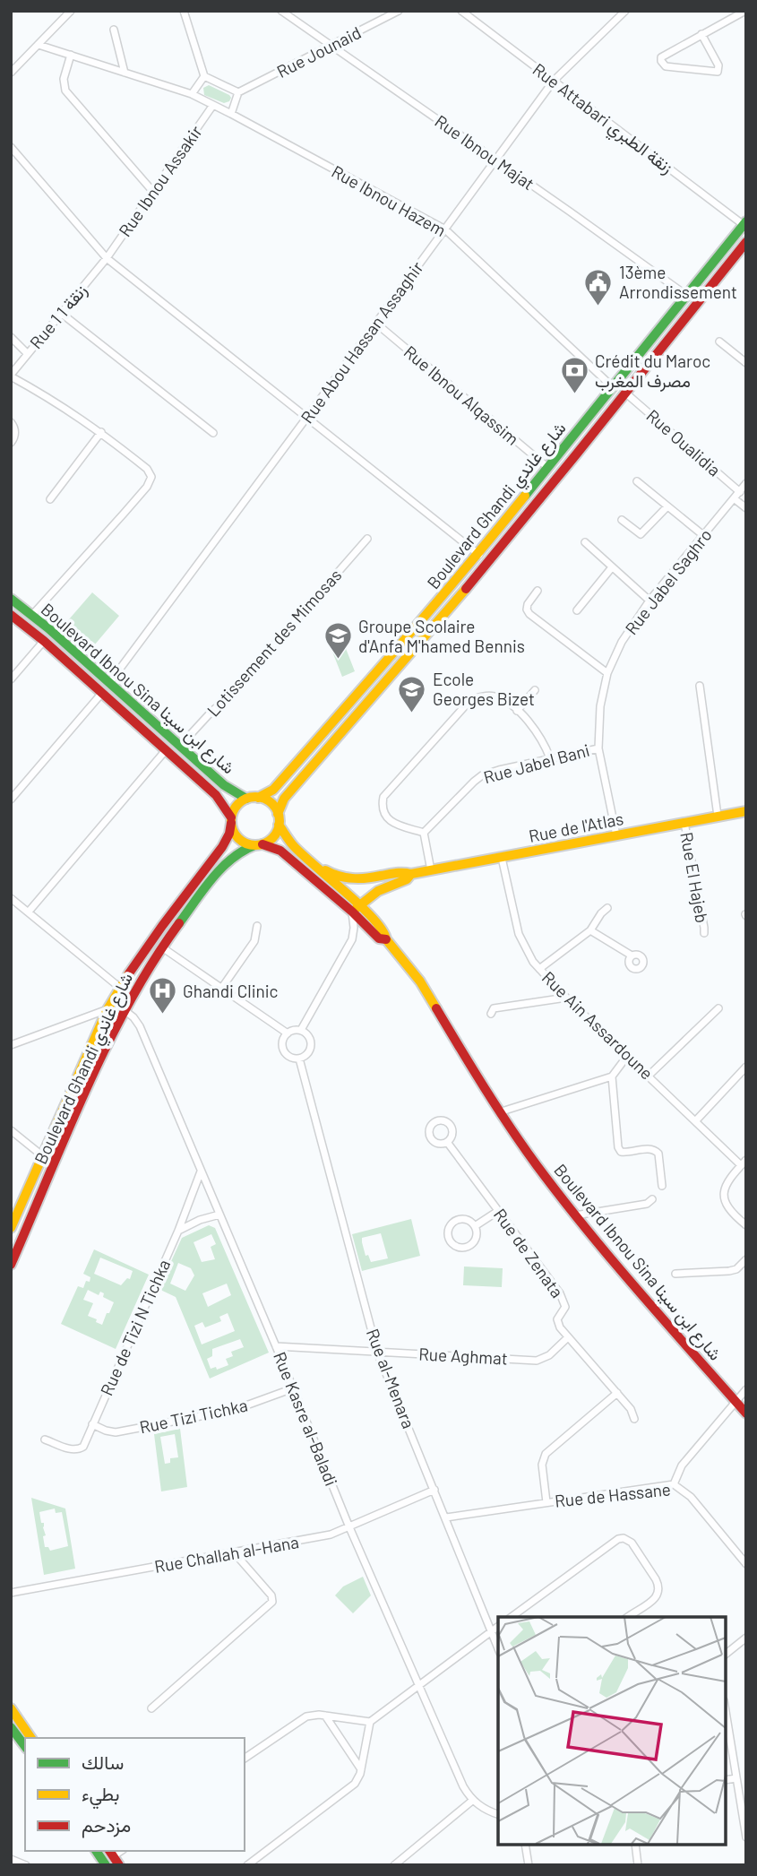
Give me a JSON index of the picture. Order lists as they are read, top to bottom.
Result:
{
  "streets": {
    "main road": ["Boulevard Ghandi شارع غاندي", "Boulevard Ibnou Sina شارع ابن سينا", "Rue de l'Atlas"],
    "street": [
      "Rue Jounaid",
      "Rue Attabari زنقة الطبري",
      "Rue Ibnou Majat",
      "Rue Ibnou Assakir",
      "Rue Ibnou Hazem",
      "Rue 1 زنقة 1",
      "Rue Abou Hassan Assaghir",
      "Rue Ibnou Alqassim",
      "Rue Oualidia",
      "Rue Jabel Saghro",
      "Lotissement des Mimosas",
      "Rue Jabel Bani",
      "Rue El Hajeb",
      "Rue Ain Assardoune",
      "Rue de Zenata",
      "Rue de Tizi N Tichka",
      "Rue Aghmat",
      "Rue al-Menara",
      "Rue Tizi Tichka",
      "Rue Kasre al-Baladi",
      "Rue de Hassane",
      "Rue Challah al-Hana"
    ]
  },
  "crossings": [
    ["Rue Jounaid", "Rue Ibnou Majat"],
    ["Rue Attabari زنقة الطبري", "Rue Abou Hassan Assaghir"],
    ["Rue Attabari زنقة الطبري", "Boulevard Ghandi شارع غاندي"],
    ["Rue Ibnou Majat", "Rue Abou Hassan Assaghir"],
    ["Rue Ibnou Majat", "Boulevard Ghandi شارع غاندي"],
    ["Rue Ibnou Assakir", "Rue Ibnou Hazem"],
    ["Rue Ibnou Assakir", "Rue 1 زنقة 1"],
    ["Rue Ibnou Hazem", "Rue Abou Hassan Assaghir"],
    ["Rue Ibnou Hazem", "Boulevard Ghandi شارع غاندي"],
    ["Rue Abou Hassan Assaghir", "Rue Ibnou Alqassim"],
    ["Rue Abou Hassan Assaghir", "Boulevard Ibnou Sina شارع ابن سينا"],
    ["Rue Ibnou Alqassim", "Boulevard Ghandi شارع غاندي"],
    ["Rue Oualidia", "Boulevard Ghandi شارع غاندي"],
    ["Rue Oualidia", "Rue Jabel Saghro"],
    ["Boulevard Ghandi شارع غاندي", "Boulevard Ibnou Sina شارع ابن سينا"],
    ["Boulevard Ghandi شارع غاندي", "Rue Kasre al-Baladi"],
    ["Rue Jabel Saghro", "Rue Jabel Bani"],
    ["Rue Jabel Saghro", "Rue de l'Atlas"],
    ["Lotissement des Mimosas", "Boulevard Ibnou Sina شارع ابن سينا"],
    ["Boulevard Ibnou Sina شارع ابن سينا", "Rue de l'Atlas"],
    ["Rue de l'Atlas", "Rue El Hajeb"],
    ["Rue de l'Atlas", "Rue Ain Assardoune"],
    ["Rue de Zenata", "Rue Aghmat"],
    ["Rue de Tizi N Tichka", "Rue Tizi Tichka"],
    ["Rue de Tizi N Tichka", "Rue Kasre al-Baladi"],
    ["Rue Aghmat", "Rue al-Menara"],
    ["Rue Aghmat", "Rue Kasre al-Baladi"],
    ["Rue al-Menara", "Rue de Hassane"],
    ["Rue al-Menara", "Rue Challah al-Hana"],
    ["Rue Tizi Tichka", "Rue Kasre al-Baladi"],
    ["Rue Kasre al-Baladi", "Rue Challah al-Hana"]
  ],
  "places": {
    "public building": ["13ème Arrondissement"],
    "bank": ["Crédit du Maroc مصرف المغرب"],
    "school or university": ["Groupe Scolaire d'Anfa M'hamed Bennis", "Ecole Georges Bizet"],
    "hospital": ["Ghandi Clinic"]
  },
  "legend": ["سالك", "بطيء", "مزدحم"]
}
